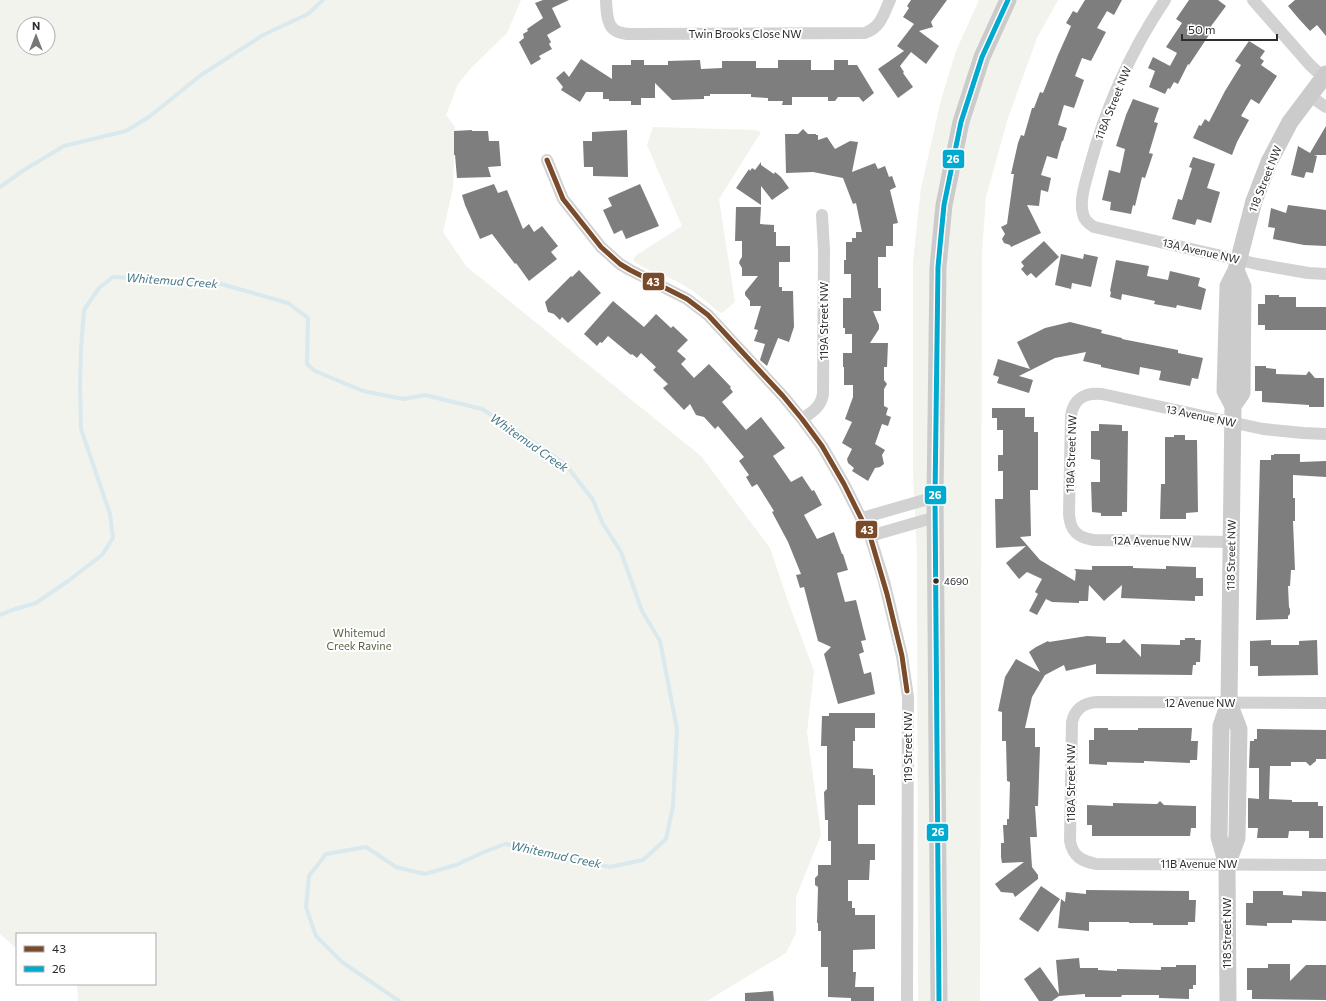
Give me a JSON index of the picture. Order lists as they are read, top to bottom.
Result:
{
  "streets": {
    "street": [
      "Twin Brooks Close NW",
      "118A Street NW",
      "118 Street NW",
      "13A Avenue NW",
      "119A Street NW",
      "13 Avenue NW",
      "12A Avenue NW",
      "12 Avenue NW",
      "119 Street NW",
      "11B Avenue NW"
    ]
  },
  "crossings": [
    ["118A Street NW", "13A Avenue NW"],
    ["118A Street NW", "13 Avenue NW"],
    ["118A Street NW", "12A Avenue NW"],
    ["118A Street NW", "12 Avenue NW"],
    ["118A Street NW", "11B Avenue NW"],
    ["118 Street NW", "13A Avenue NW"],
    ["118 Street NW", "13 Avenue NW"],
    ["118 Street NW", "12A Avenue NW"],
    ["118 Street NW", "12 Avenue NW"],
    ["118 Street NW", "11B Avenue NW"],
    ["119A Street NW", "119 Street NW"]
  ],
  "water": ["Whitemud Creek"],
  "parks": ["Whitemud Creek Ravine"],
  "places": ["4690"],
  "lines": ["transit line 26", "transit line 43"],
  "legend": ["43", "26"],
  "scale_bar": "50 m",
  "north": "top"
}
